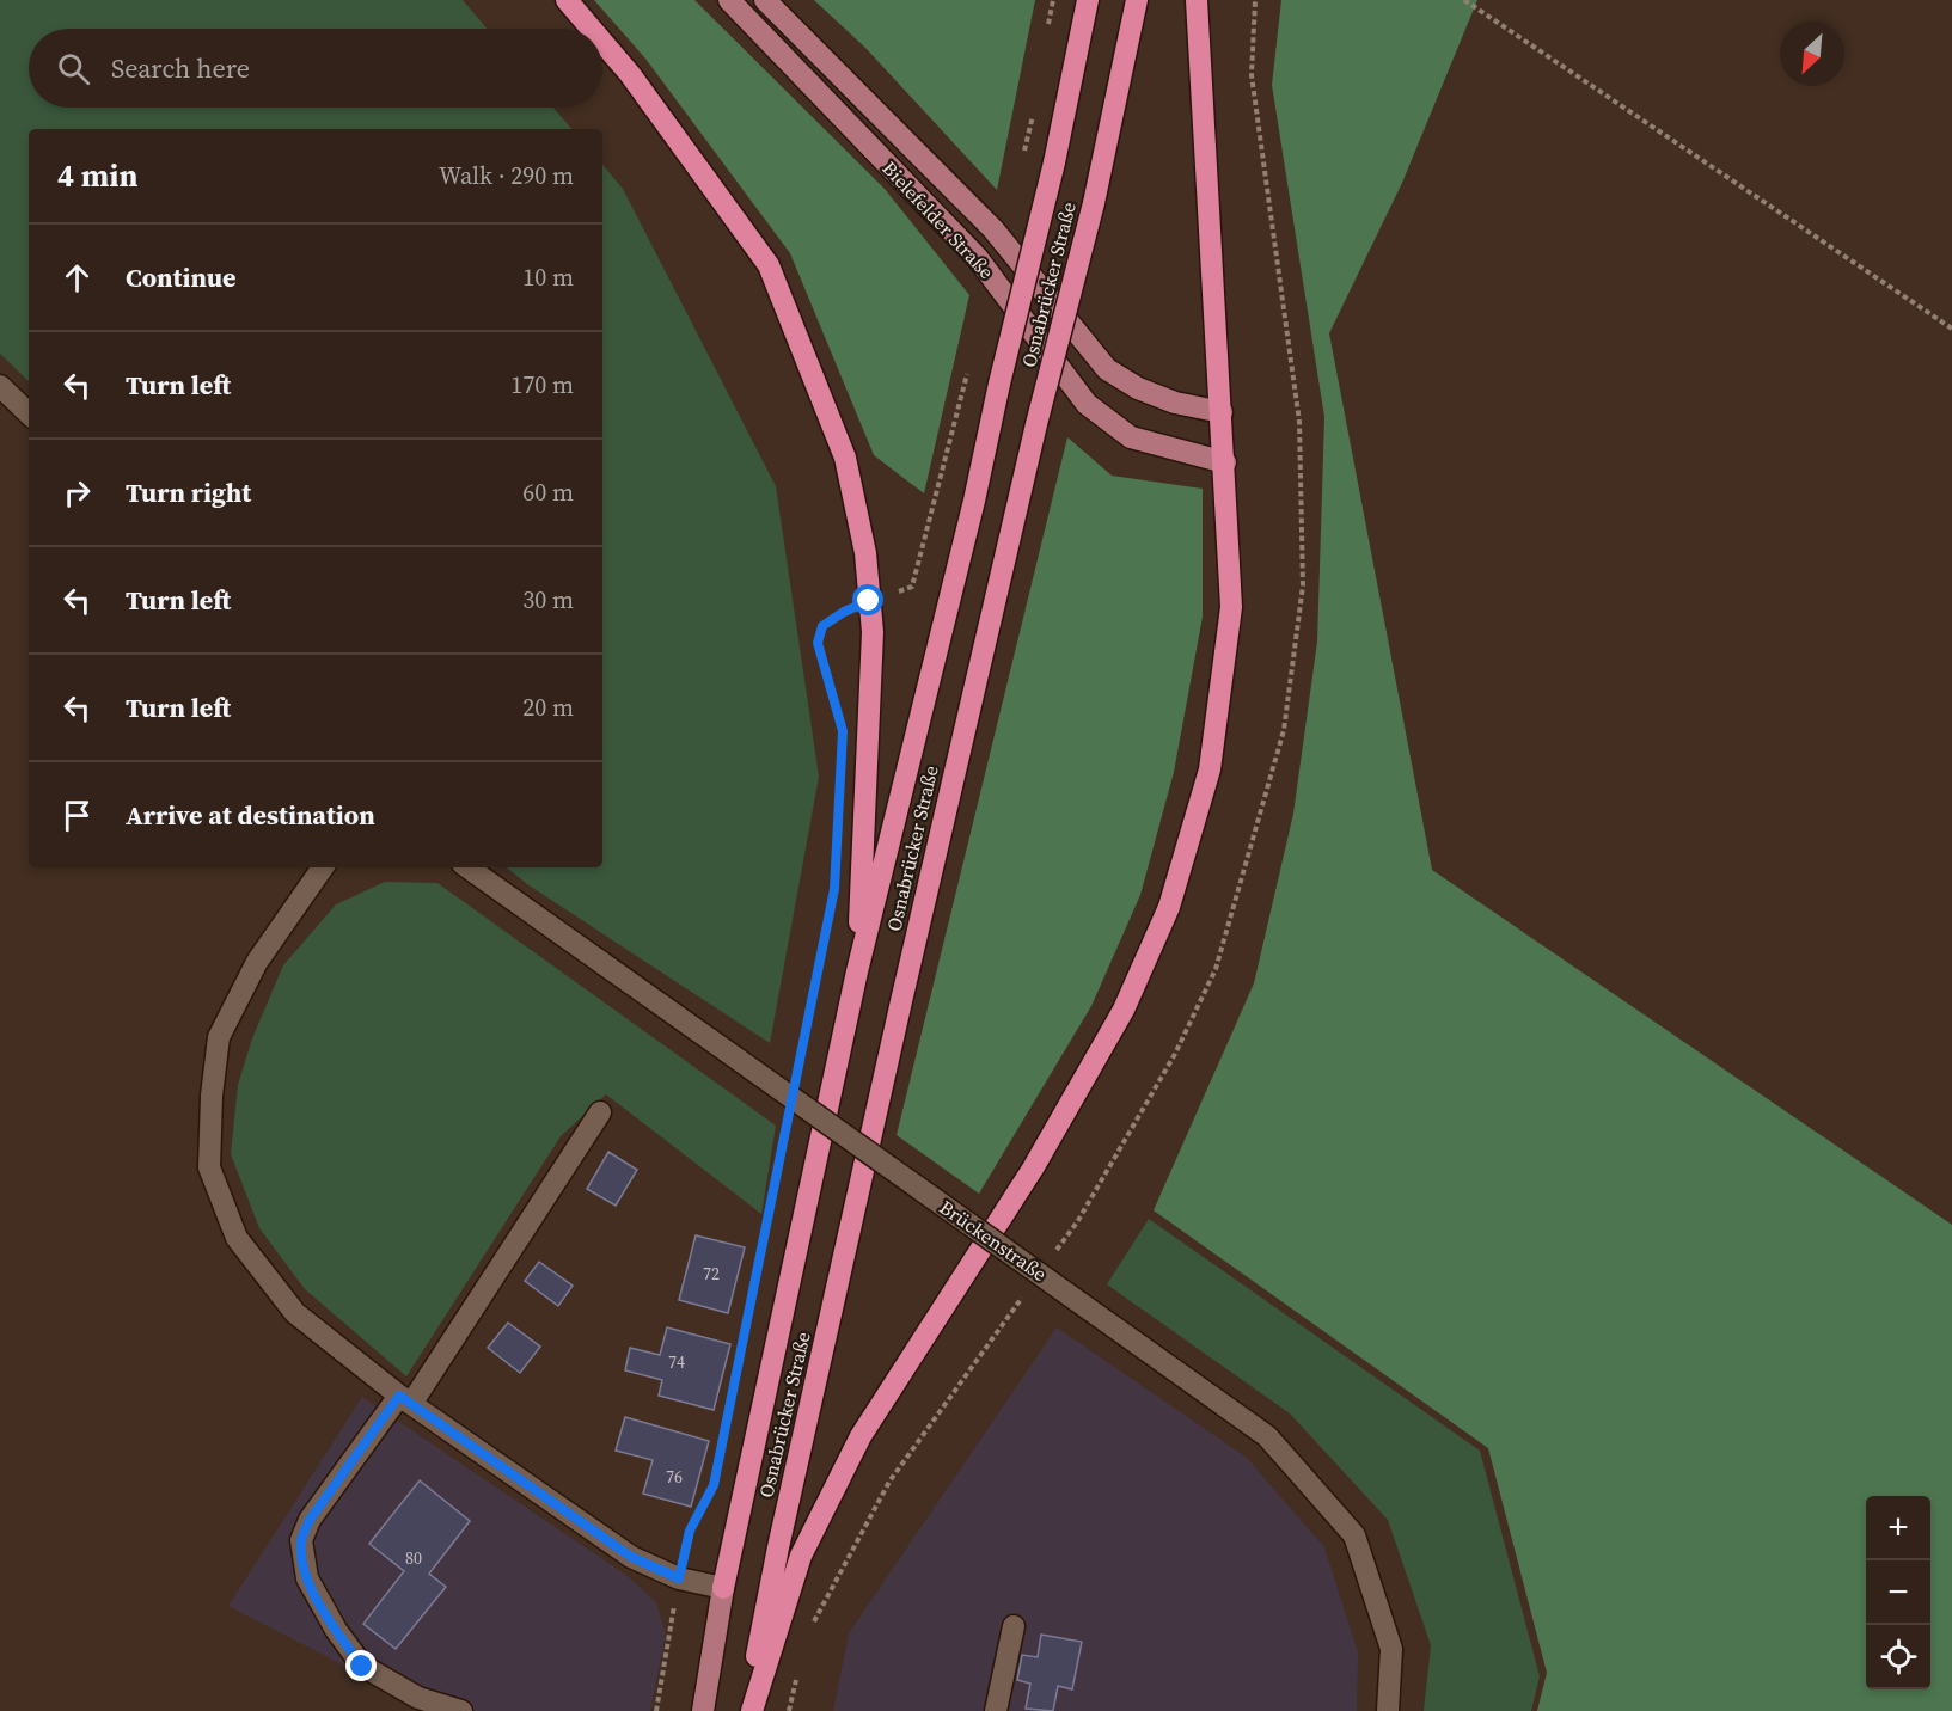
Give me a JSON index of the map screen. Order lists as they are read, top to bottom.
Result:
{
  "streets": {
    "highway": ["Osnabrücker Straße"],
    "main road": ["Bielefelder Straße"],
    "street": ["Brückenstraße"]
  },
  "house_numbers": [
    "72",
    "74",
    "76",
    "80"
  ],
  "north": "bottom left",
  "page": {
    "search": "Search here",
    "heading": ["4 min", "Walk · 290 m"],
    "list": [
      ["Continue", "10 m"],
      ["Turn left", "170 m"],
      ["Turn right", "60 m"],
      ["Turn left", "30 m"],
      ["Turn left", "20 m"],
      "Arrive at destination"
    ],
    "map_buttons": ["+", "−"]
  }
}
